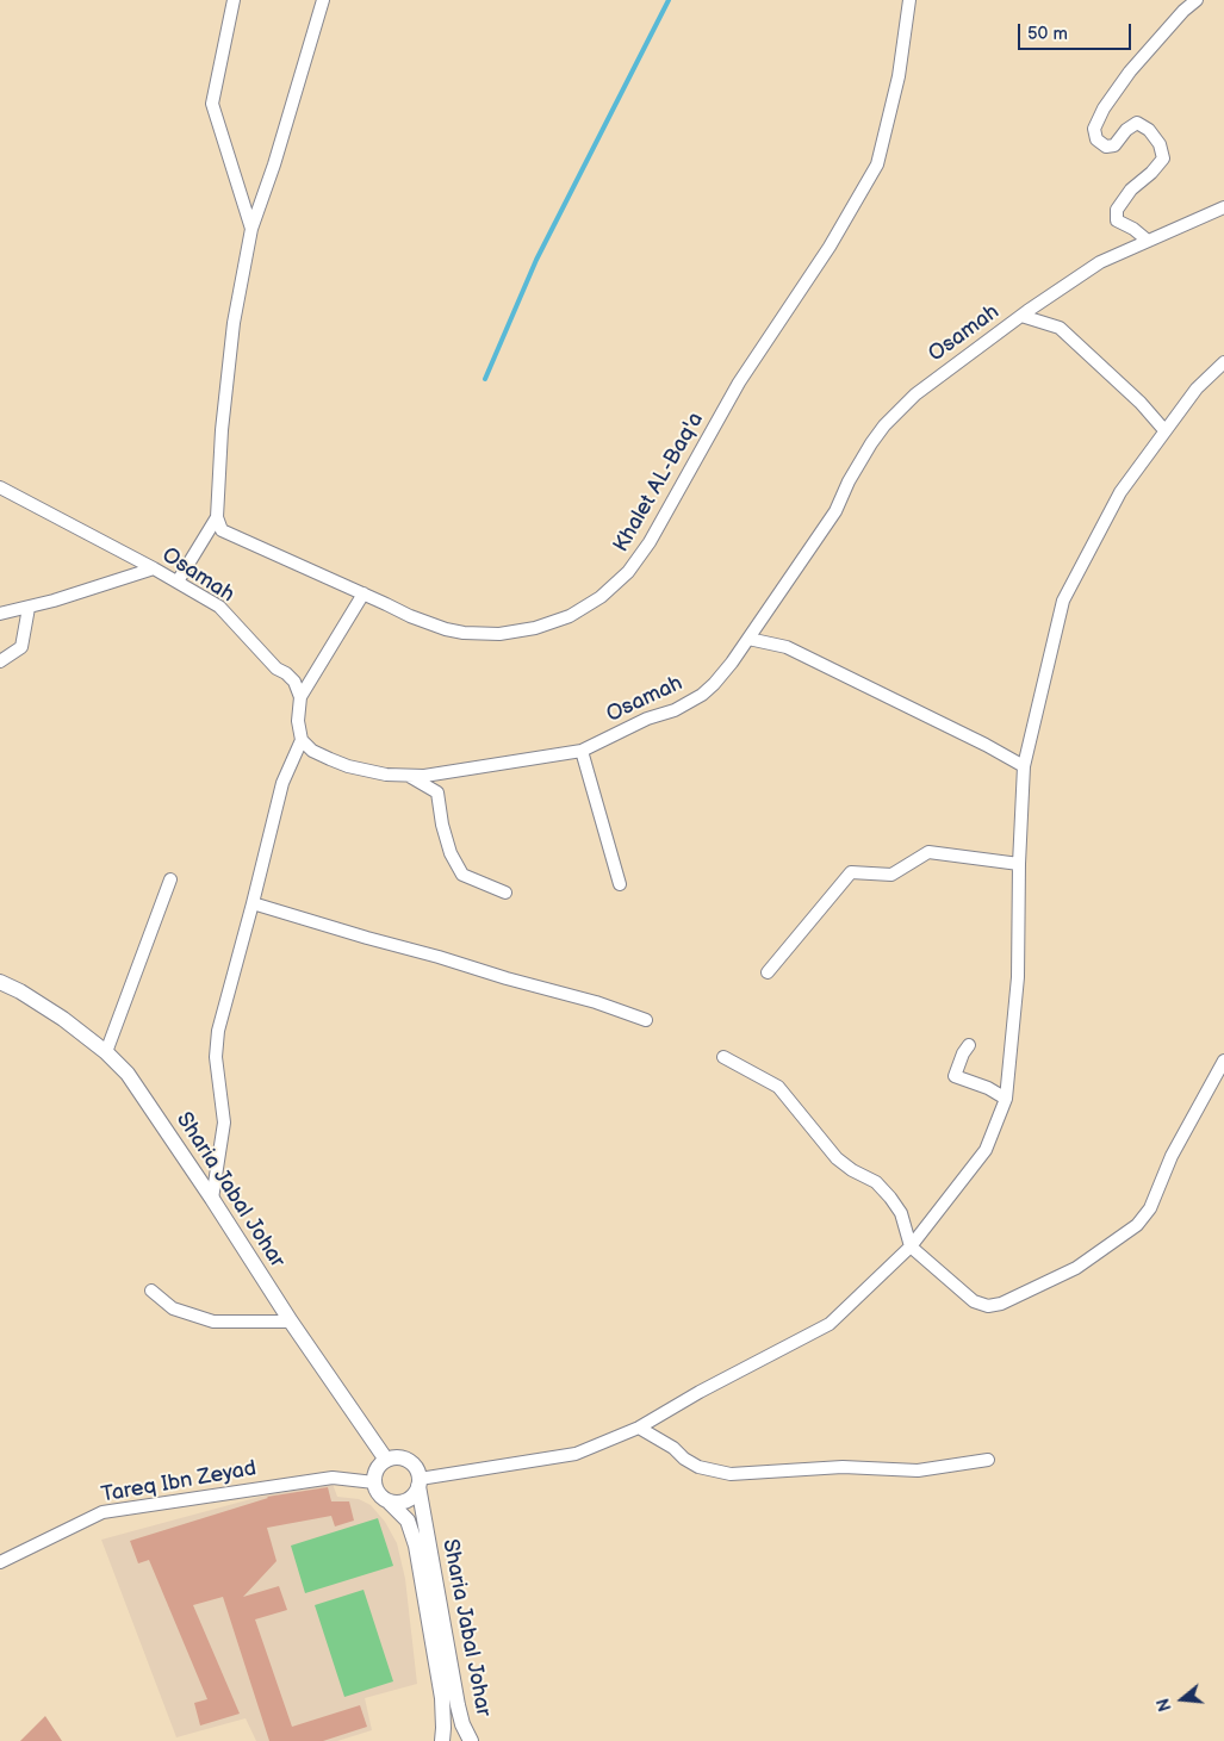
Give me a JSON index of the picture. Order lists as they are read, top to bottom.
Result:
{
  "streets": {
    "street": [
      "Osamah",
      "Khalet AL-Baq'a",
      "Sharia Jabal Johar",
      "Tareq Ibn Zeyad"
    ]
  },
  "crossings": [
    ["Sharia Jabal Johar", "Tareq Ibn Zeyad"]
  ],
  "scale_bar": "50 m",
  "north": "left"
}
